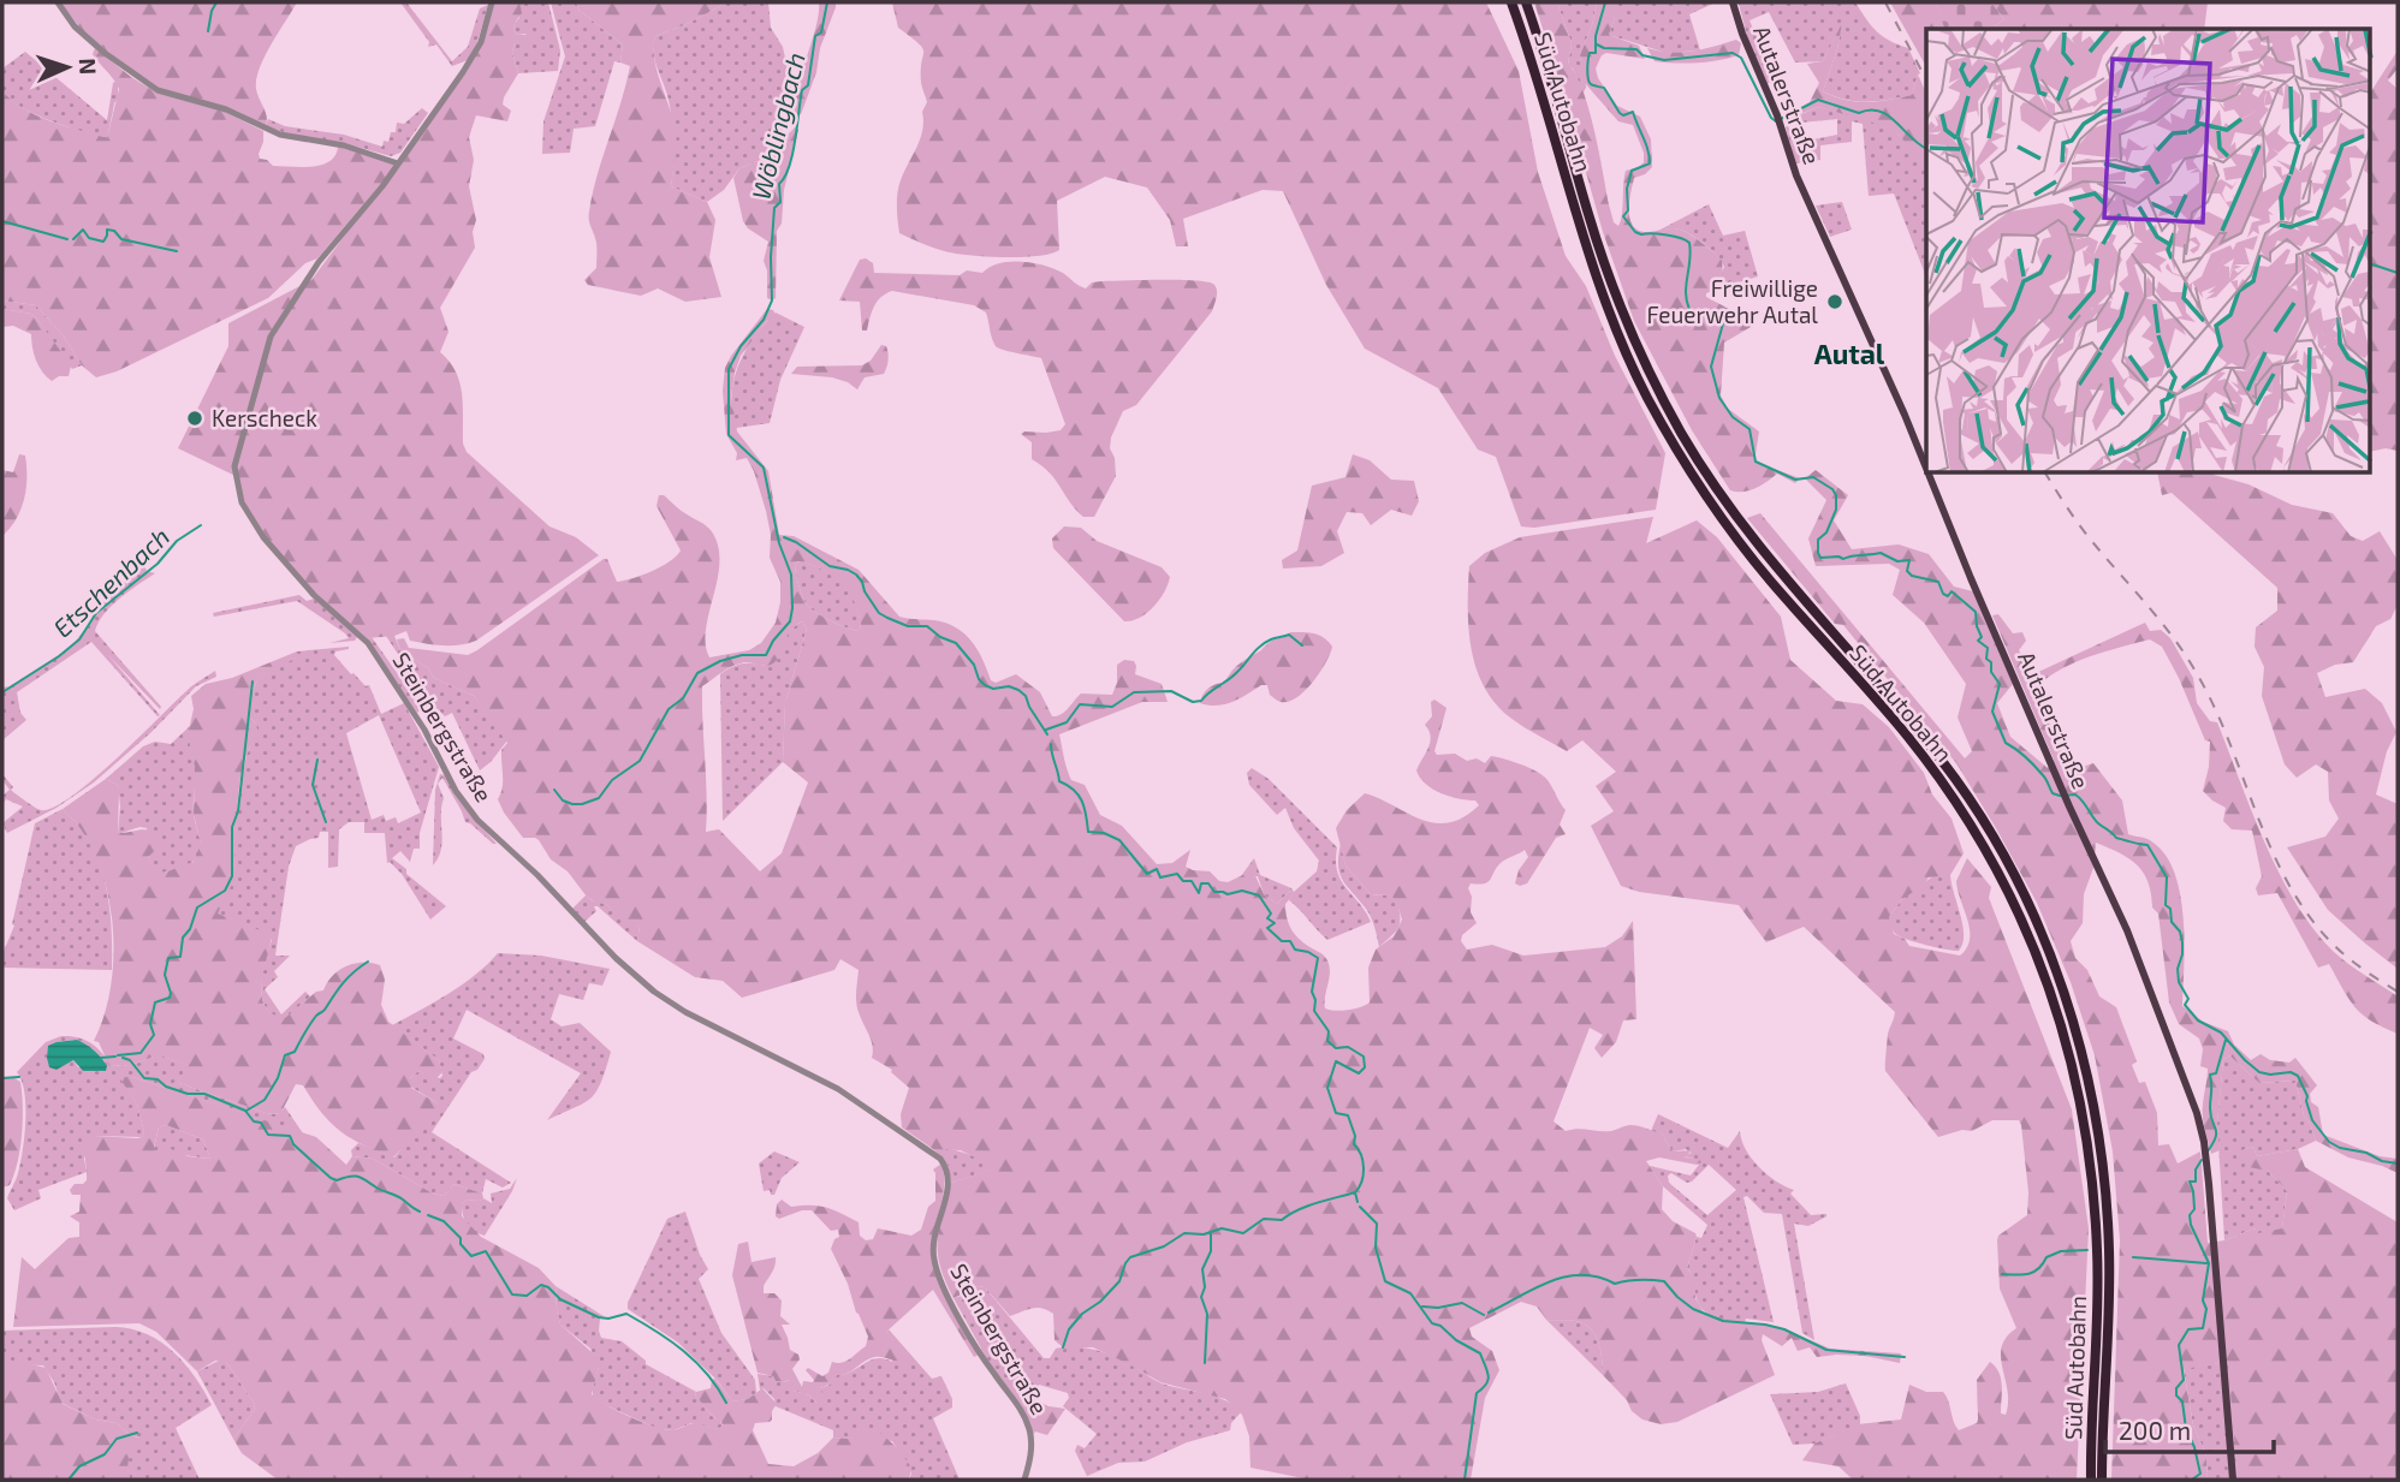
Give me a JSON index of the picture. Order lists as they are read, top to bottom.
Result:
{
  "streets": {
    "highway": ["Süd Autobahn"],
    "main road": ["Autalerstraße"],
    "street": ["Steinbergstraße"]
  },
  "districts": ["Autal"],
  "water": ["Wöblingbach", "Etschenbach"],
  "places": ["Freiwillige Feuerwehr Autal", "Kerscheck"],
  "scale_bar": "200 m",
  "north": "right"
}
